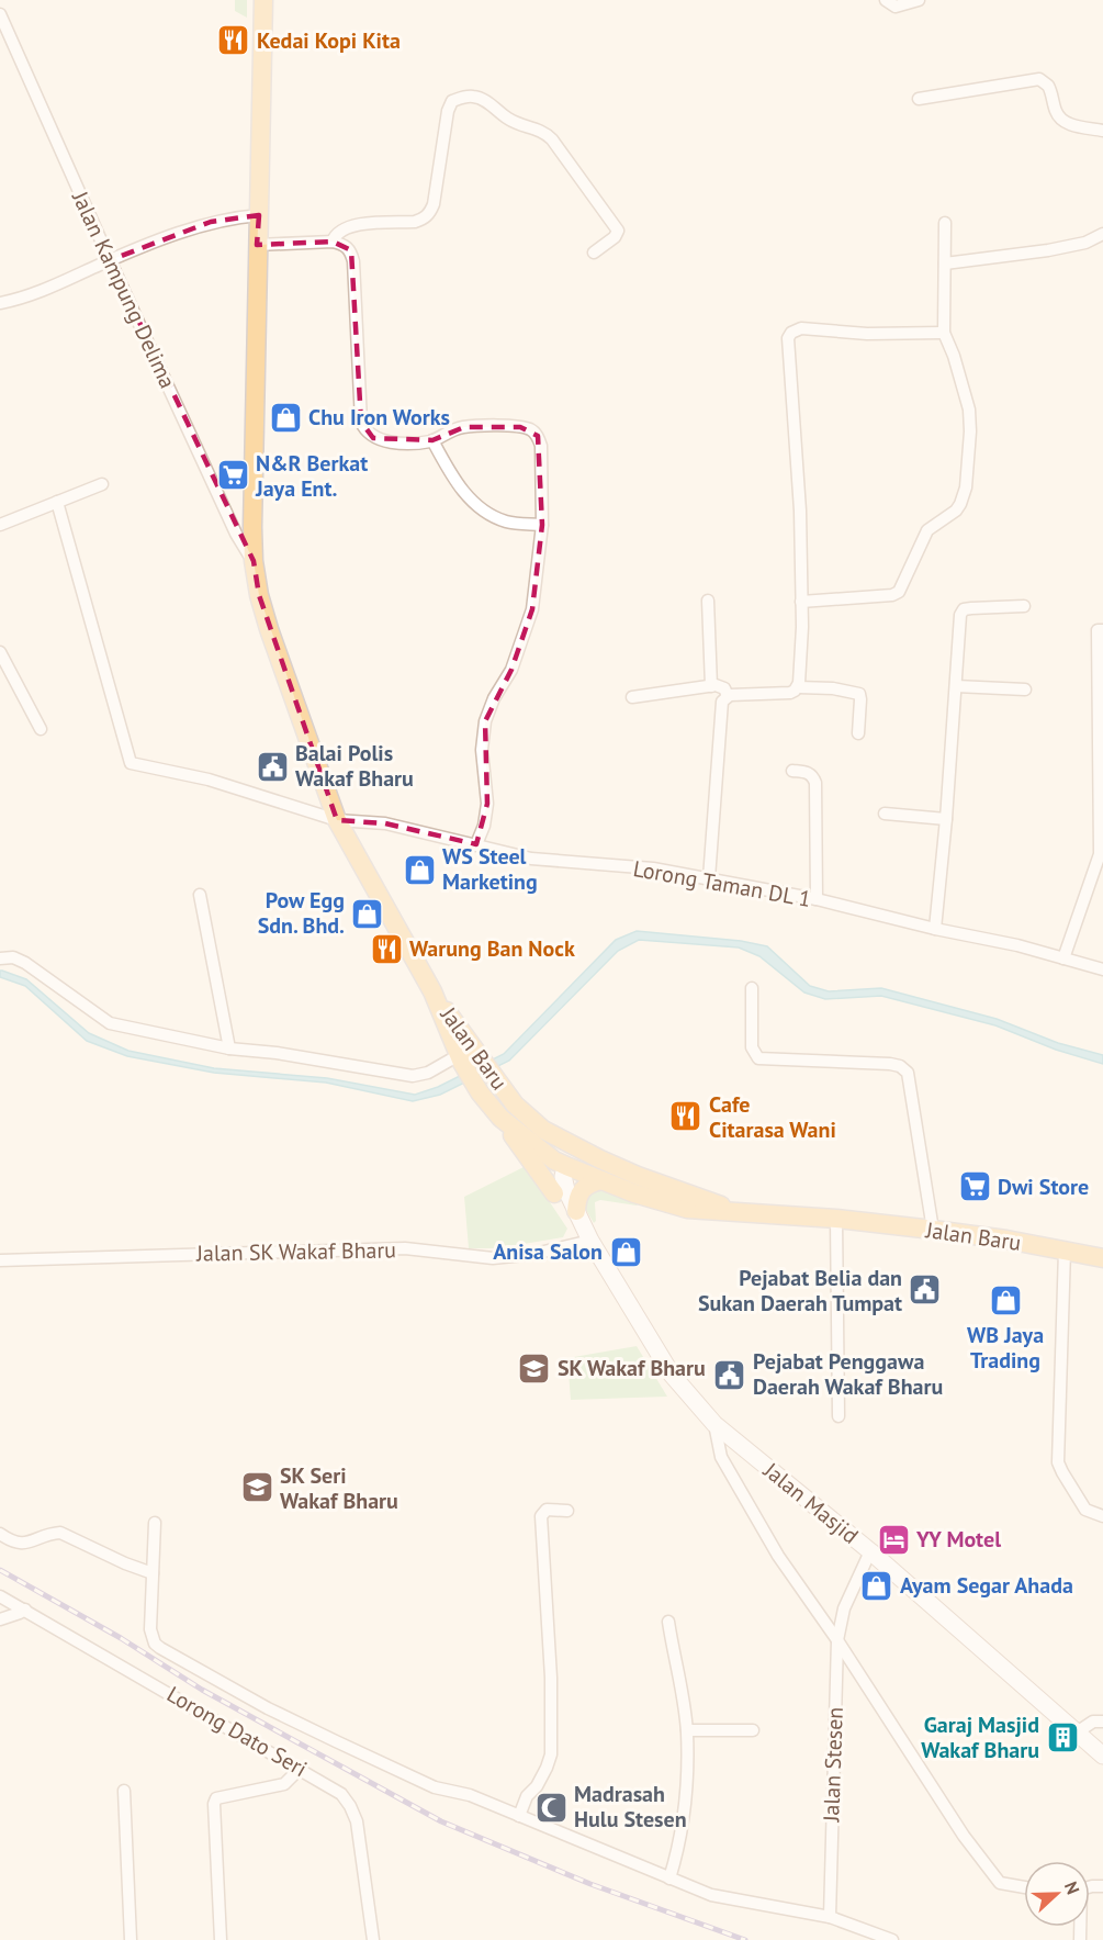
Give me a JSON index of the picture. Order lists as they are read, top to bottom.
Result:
{
  "streets": {
    "main road": ["Jalan Baru"],
    "street": [
      "Jalan Kampung Delima",
      "Lorong Taman DL 1",
      "Jalan SK Wakaf Bharu",
      "Jalan Masjid",
      "Lorong Dato Seri",
      "Jalan Stesen"
    ]
  },
  "crossings": [
    ["Jalan Baru", "Jalan Masjid"],
    ["Jalan SK Wakaf Bharu", "Jalan Masjid"],
    ["Jalan Masjid", "Jalan Stesen"]
  ],
  "places": {
    "restaurant": ["Kedai Kopi Kita", "Warung Ban Nock", "Cafe Citarasa Wani"],
    "shop": [
      "Chu Iron Works",
      "WS Steel Marketing",
      "Pow Egg Sdn. Bhd.",
      "Anisa Salon",
      "WB Jaya Trading",
      "Ayam Segar Ahada"
    ],
    "supermarket": ["N&R Berkat Jaya Ent.", "Dwi Store"],
    "public building": ["Balai Polis Wakaf Bharu", "Pejabat Belia dan Sukan Daerah Tumpat", "Pejabat Penggawa Daerah Wakaf Bharu"],
    "school or university": ["SK Wakaf Bharu", "SK Seri Wakaf Bharu"],
    "hotel": ["YY Motel"],
    "building": ["Garaj Masjid Wakaf Bharu"],
    "mosque": ["Madrasah Hulu Stesen"]
  },
  "north": "right"
}
